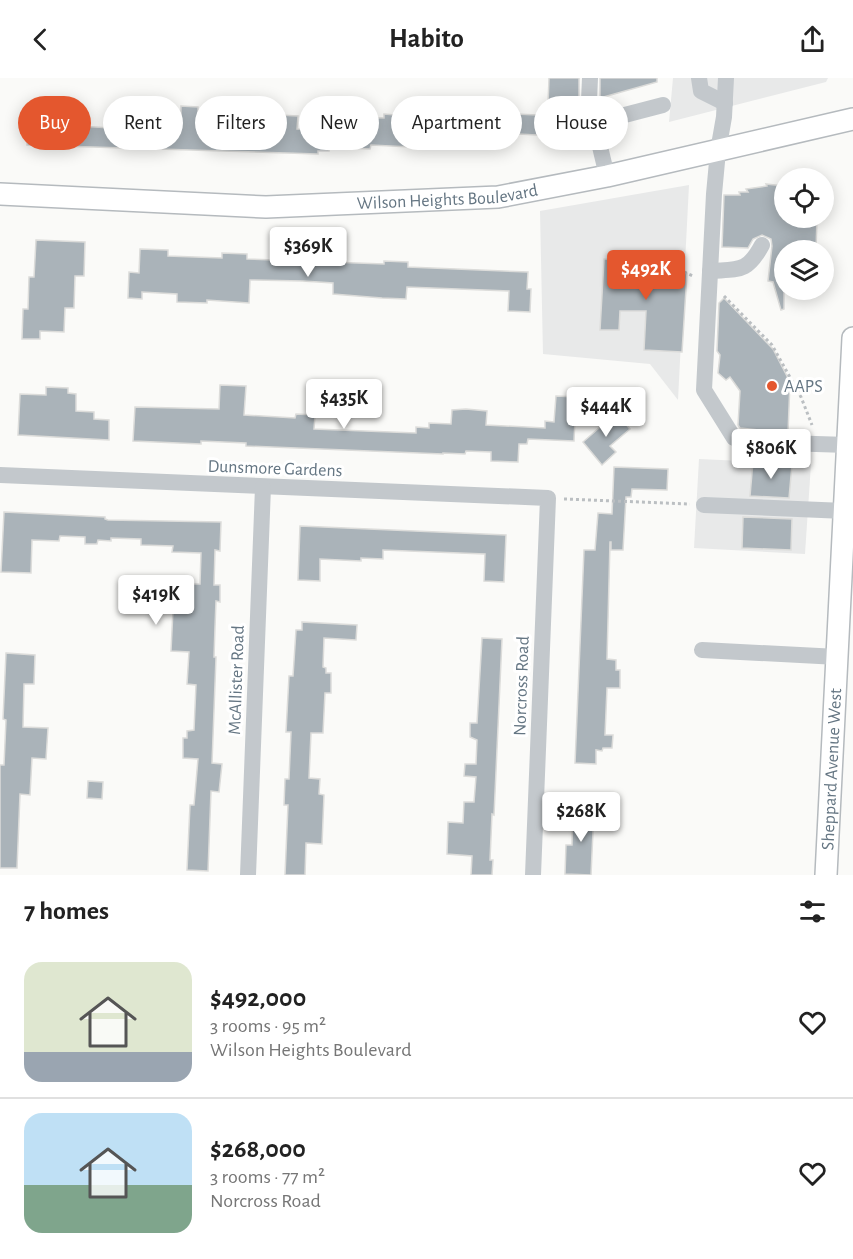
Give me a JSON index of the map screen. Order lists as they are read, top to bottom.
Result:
{
  "streets": {
    "main road": ["Wilson Heights Boulevard", "Sheppard Avenue West"],
    "street": ["Dunsmore Gardens", "McAllister Road", "Norcross Road"]
  },
  "crossings": [
    ["Dunsmore Gardens", "McAllister Road"],
    ["Dunsmore Gardens", "Norcross Road"]
  ],
  "places": ["AAPS"],
  "page": {
    "header": "Habito",
    "chip": [
      "Buy",
      "Rent",
      "Filters",
      "New",
      "Apartment",
      "House"
    ],
    "price": [
      "$369K",
      "$492K",
      "$435K",
      "$444K",
      "$806K",
      "$419K",
      "$268K"
    ],
    "heading": "7 homes",
    "list": [
      {
        "name": "$492,000",
        "note": "3 rooms · 95 m² · Wilson Heights Boulevard"
      },
      {
        "name": "$268,000",
        "note": "3 rooms · 77 m² · Norcross Road"
      }
    ]
  }
}
